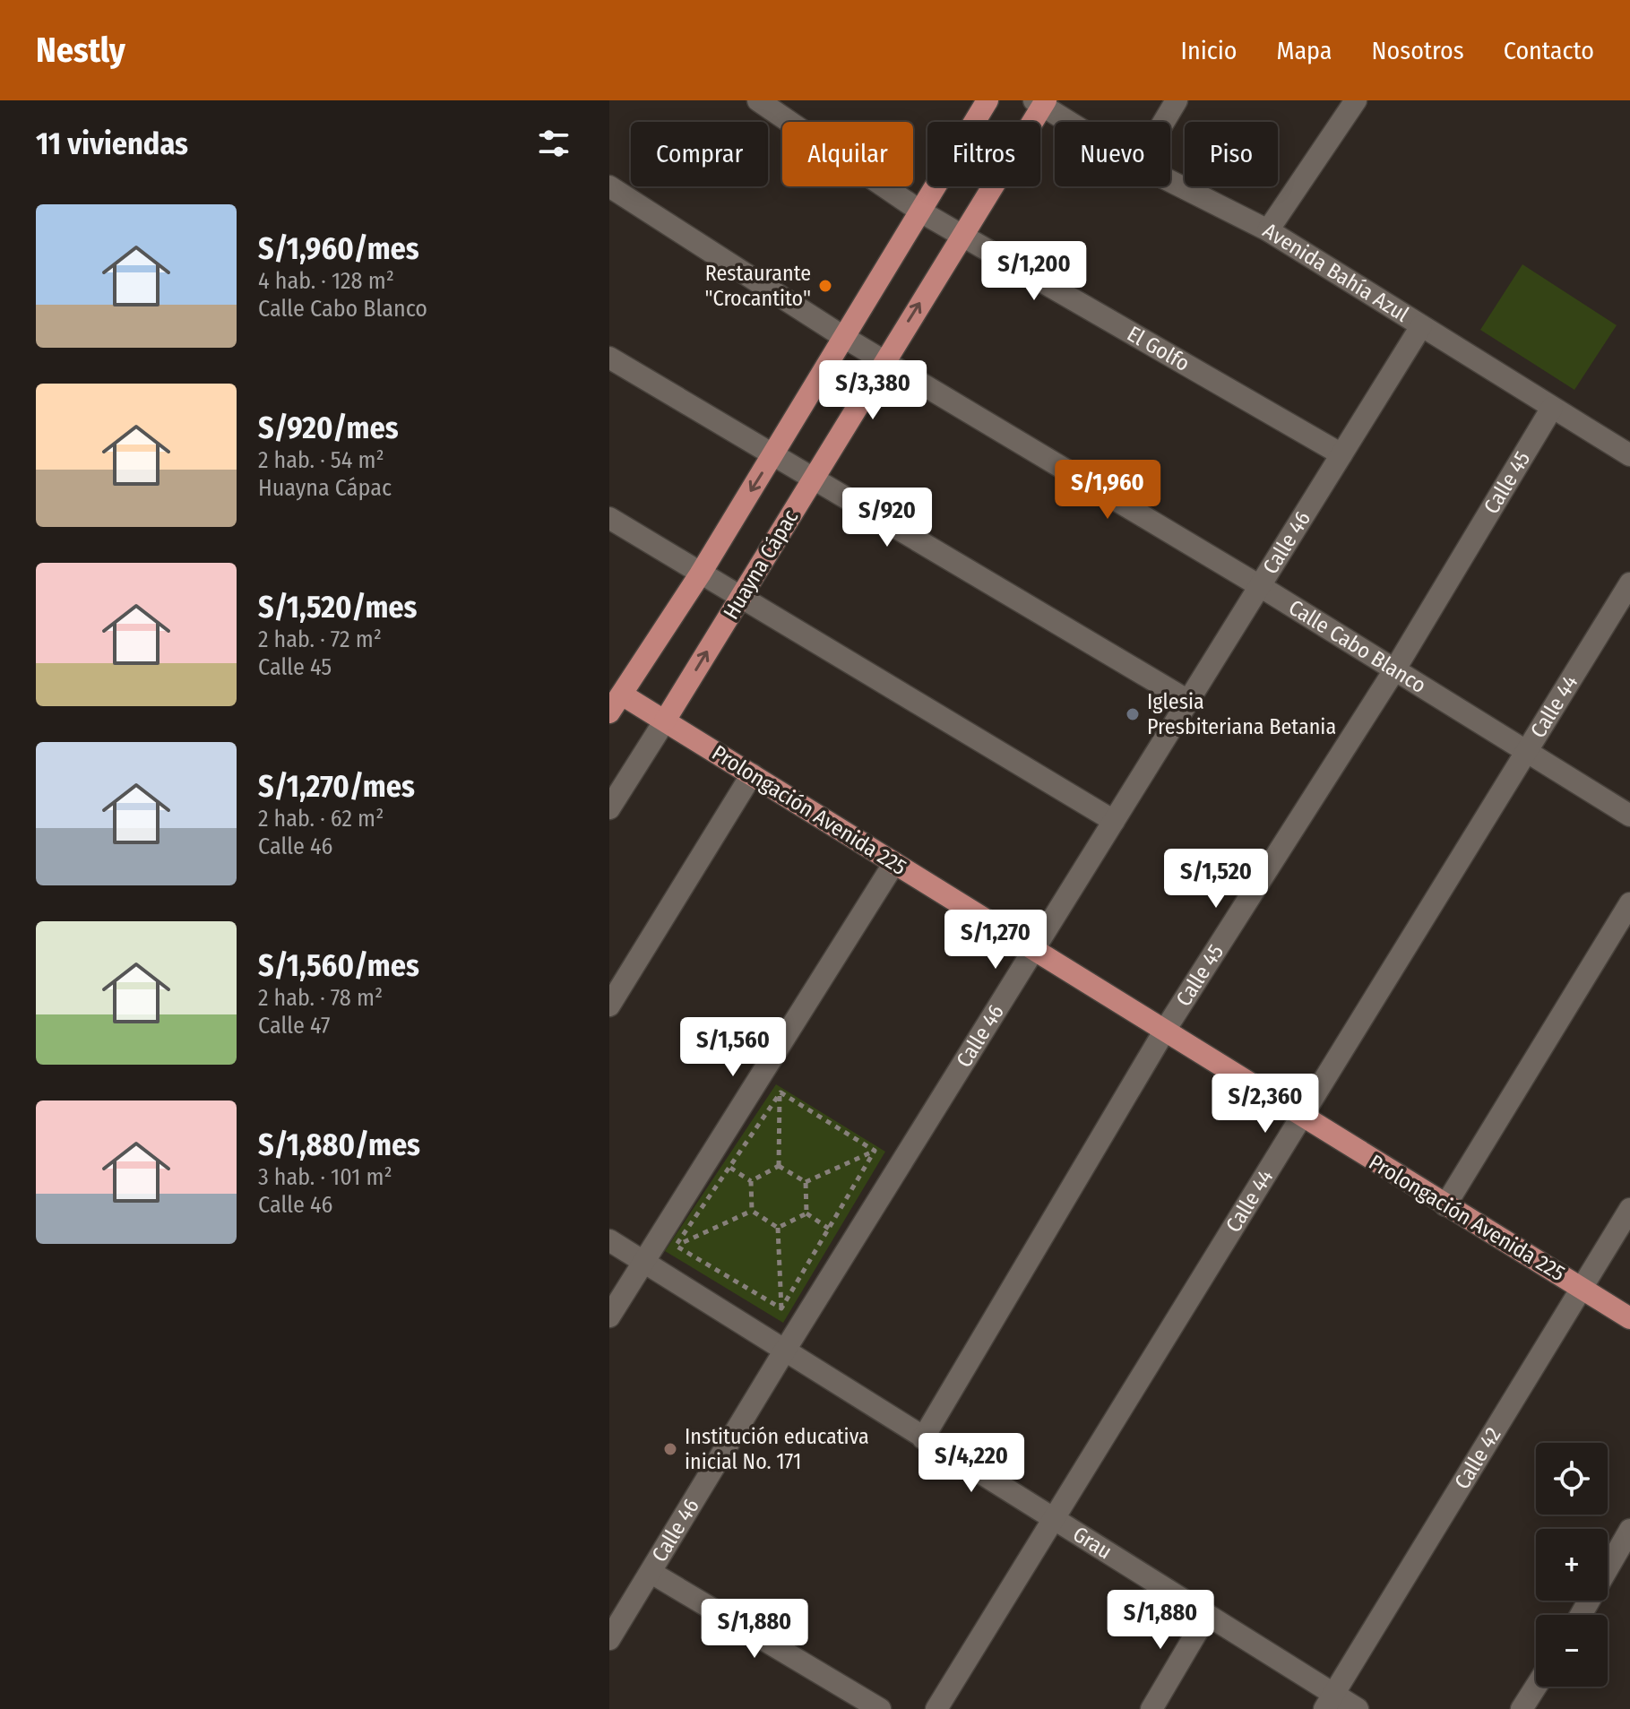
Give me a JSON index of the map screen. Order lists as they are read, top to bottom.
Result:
{
  "streets": {
    "main road": ["Huayna Cápac", "Prolongación Avenida 225"],
    "street": [
      "Avenida Bahía Azul",
      "El Golfo",
      "Calle 45",
      "Calle 46",
      "Calle Cabo Blanco",
      "Calle 44",
      "Calle 42",
      "Grau"
    ]
  },
  "crossings": [
    ["Avenida Bahía Azul", "Calle 45"],
    ["Avenida Bahía Azul", "Calle 46"],
    ["Avenida Bahía Azul", "Huayna Cápac"],
    ["El Golfo", "Calle 46"],
    ["El Golfo", "Huayna Cápac"],
    ["Calle 45", "Calle Cabo Blanco"],
    ["Calle 45", "Prolongación Avenida 225"],
    ["Calle 45", "Grau"],
    ["Calle 46", "Calle Cabo Blanco"],
    ["Calle 46", "Prolongación Avenida 225"],
    ["Calle 46", "Grau"],
    ["Huayna Cápac", "Calle Cabo Blanco"],
    ["Huayna Cápac", "Prolongación Avenida 225"],
    ["Calle Cabo Blanco", "Calle 44"],
    ["Calle 44", "Prolongación Avenida 225"],
    ["Calle 44", "Grau"],
    ["Prolongación Avenida 225", "Calle 42"],
    ["Calle 42", "Grau"]
  ],
  "places": ["Restaurante \"Crocantito\"", "Iglesia Presbiteriana Betania", "Institución educativa inicial No. 171"],
  "page": {
    "header": "Nestly",
    "nav": [
      "Inicio",
      "Mapa",
      "Nosotros",
      "Contacto"
    ],
    "heading": "11 viviendas",
    "chip": [
      "Comprar",
      "Alquilar",
      "Filtros",
      "Nuevo",
      "Piso"
    ],
    "list": [
      {
        "name": "S/1,960/mes",
        "note": "4 hab. · 128 m² · Calle Cabo Blanco"
      },
      {
        "name": "S/920/mes",
        "note": "2 hab. · 54 m² · Huayna Cápac"
      },
      {
        "name": "S/1,520/mes",
        "note": "2 hab. · 72 m² · Calle 45"
      },
      {
        "name": "S/1,270/mes",
        "note": "2 hab. · 62 m² · Calle 46"
      },
      {
        "name": "S/1,560/mes",
        "note": "2 hab. · 78 m² · Calle 47"
      },
      {
        "name": "S/1,880/mes",
        "note": "3 hab. · 101 m² · Calle 46"
      }
    ],
    "price": [
      "S/1,200",
      "S/3,380",
      "S/1,960",
      "S/920",
      "S/1,520",
      "S/1,270",
      "S/1,560",
      "S/2,360",
      "S/4,220",
      "S/1,880",
      "S/1,880"
    ],
    "map_buttons": ["+", "−"]
  }
}
